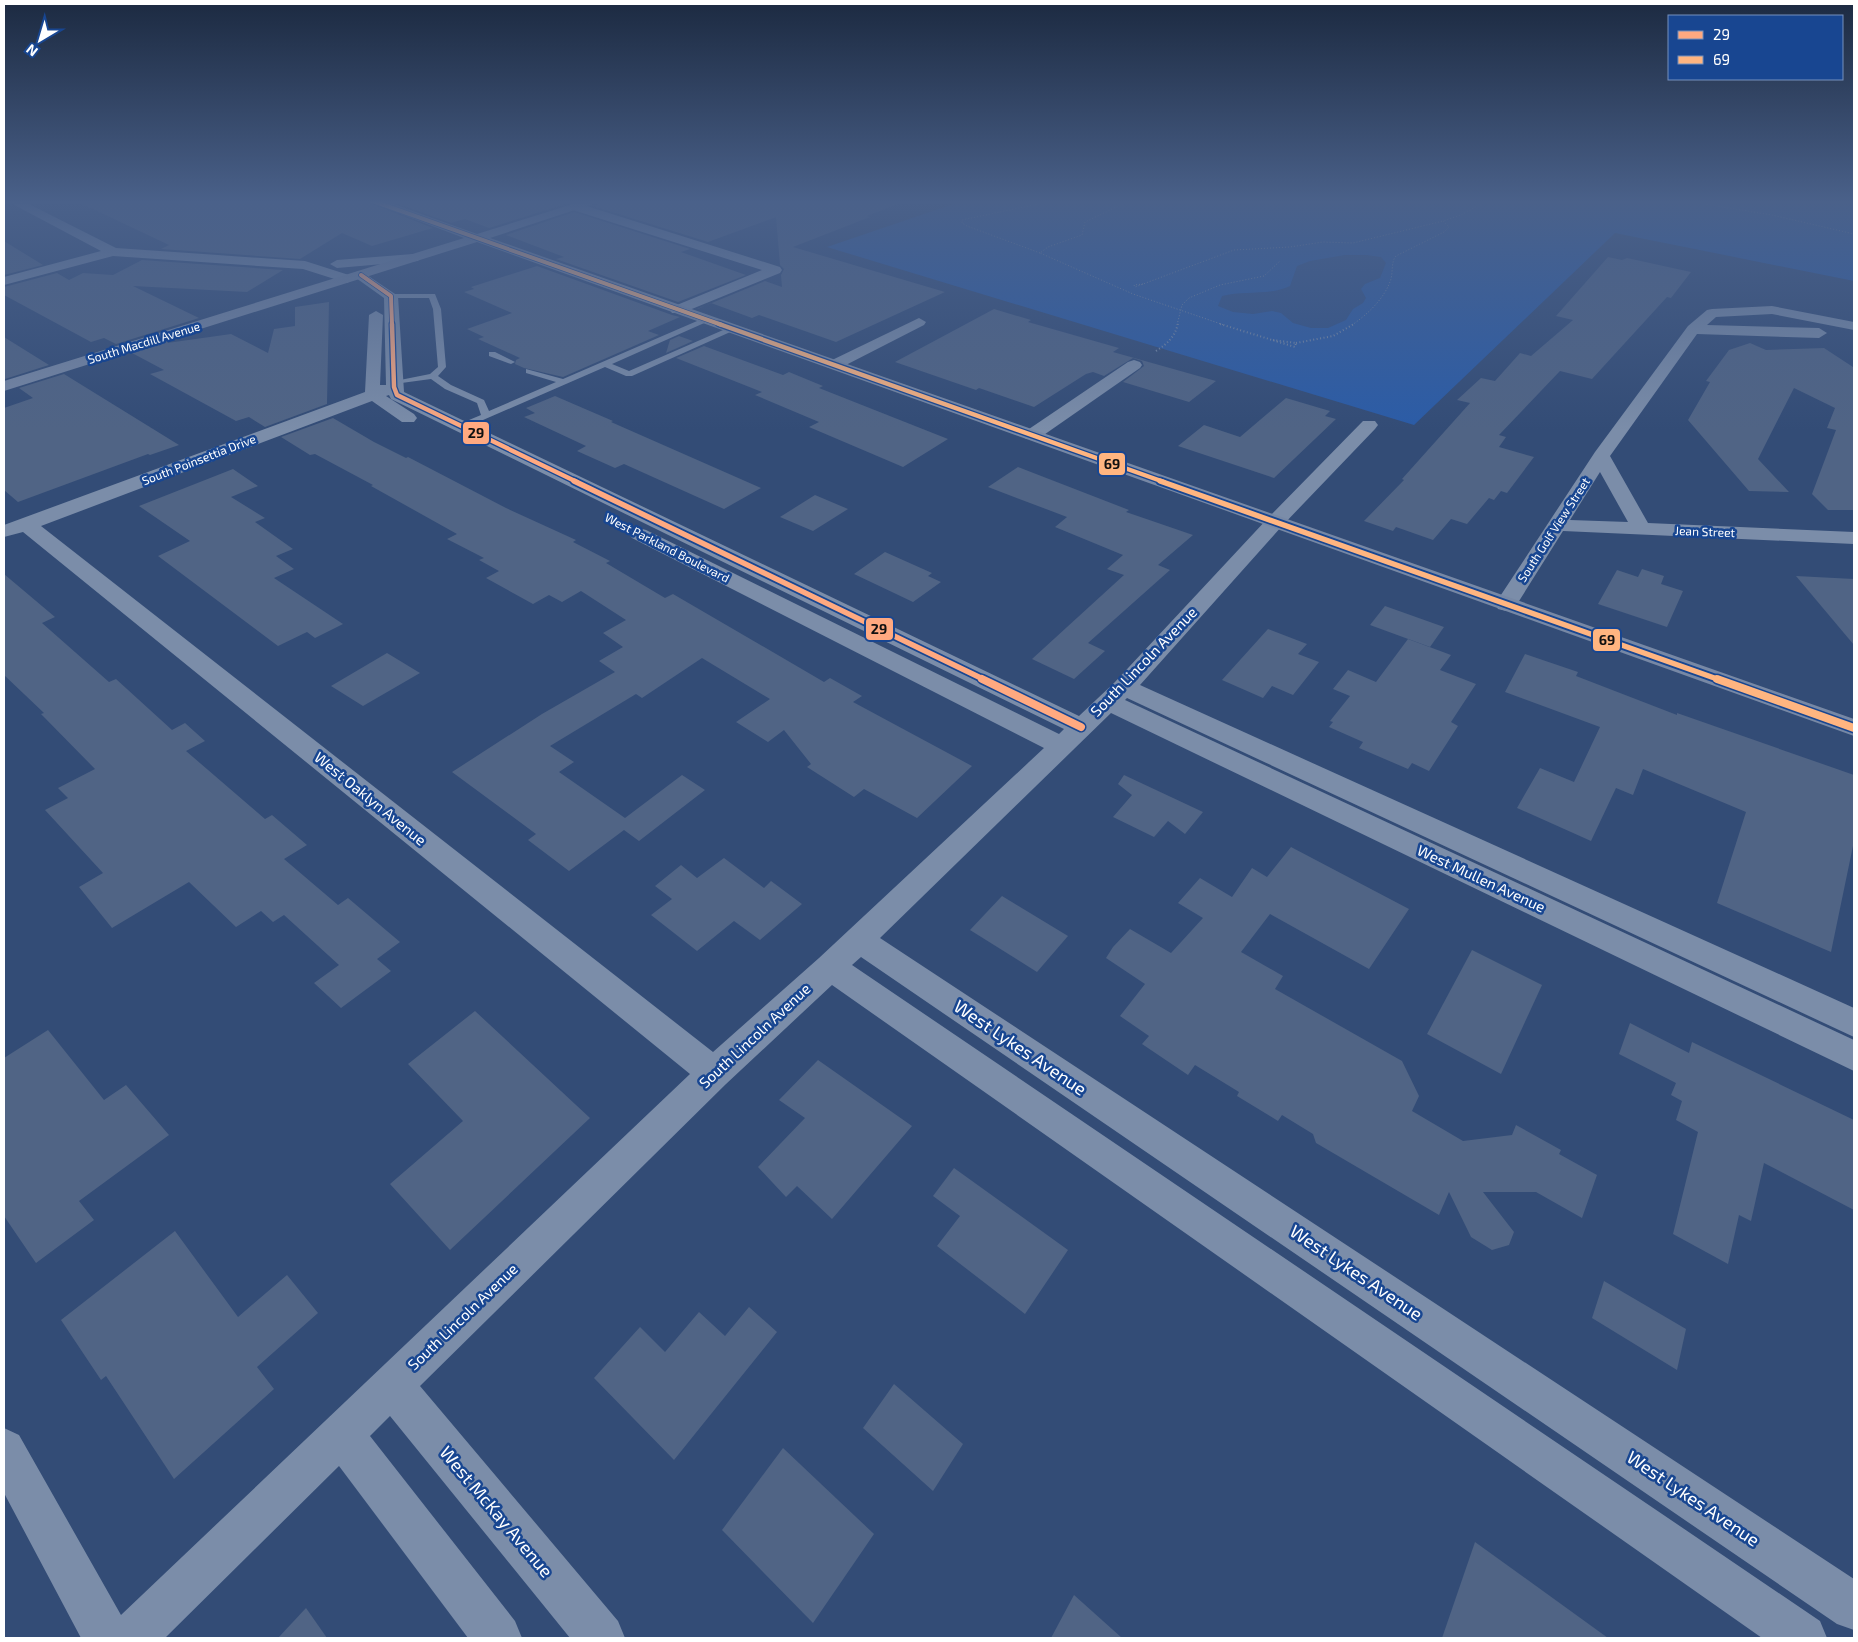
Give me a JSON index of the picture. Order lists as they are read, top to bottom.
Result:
{
  "streets": {
    "street": [
      "South Macdill Avenue",
      "South Poinsettia Drive",
      "South Golf View Street",
      "Jean Street",
      "West Parkland Boulevard",
      "South Lincoln Avenue",
      "West Oaklyn Avenue",
      "West Mullen Avenue",
      "West Lykes Avenue",
      "West McKay Avenue"
    ]
  },
  "crossings": [
    ["South Poinsettia Drive", "West Parkland Boulevard"],
    ["South Poinsettia Drive", "West Oaklyn Avenue"],
    ["South Golf View Street", "Jean Street"],
    ["West Parkland Boulevard", "South Lincoln Avenue"],
    ["South Lincoln Avenue", "West Oaklyn Avenue"],
    ["South Lincoln Avenue", "West Mullen Avenue"],
    ["South Lincoln Avenue", "West Lykes Avenue"],
    ["South Lincoln Avenue", "West McKay Avenue"]
  ],
  "lines": ["transit line 29", "transit line 69"],
  "legend": ["29", "69"],
  "north": "bottom left"
}
